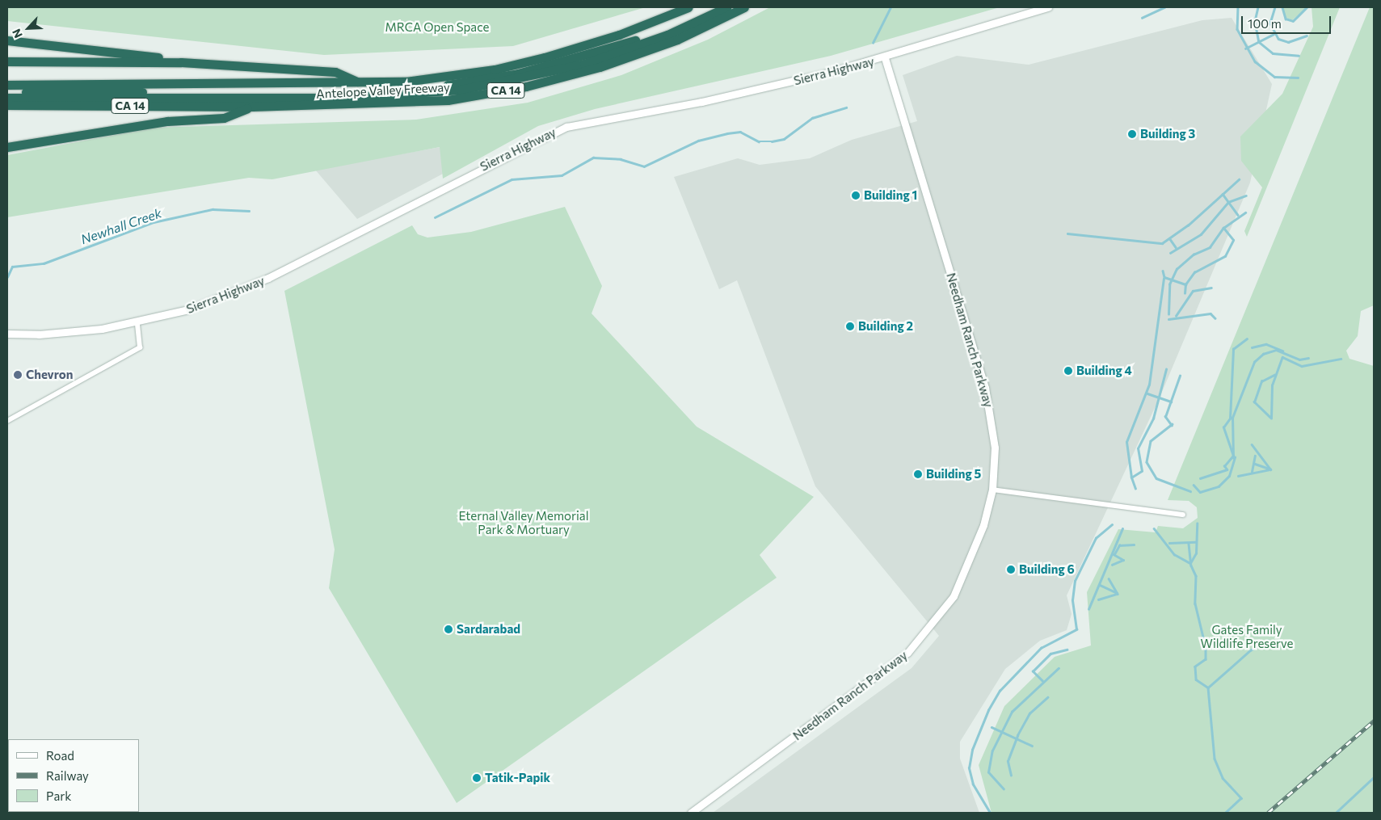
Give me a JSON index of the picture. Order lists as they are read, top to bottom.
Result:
{
  "streets": {
    "highway": ["Antelope Valley Freeway", "CA 14"],
    "main road": ["Sierra Highway", "Needham Ranch Parkway"]
  },
  "crossings": [
    ["Sierra Highway", "Needham Ranch Parkway"]
  ],
  "water": ["Newhall Creek"],
  "parks": ["MRCA Open Space", "Eternal Valley Memorial Park & Mortuary", "Gates Family Wildlife Preserve"],
  "places": [
    "Building 3",
    "Building 1",
    "Building 2",
    "Building 4",
    "Chevron",
    "Building 5",
    "Building 6",
    "Sardarabad",
    "Tatik-Papik"
  ],
  "legend": ["Road", "Railway", "Park"],
  "scale_bar": "100 m",
  "north": "bottom left"
}
